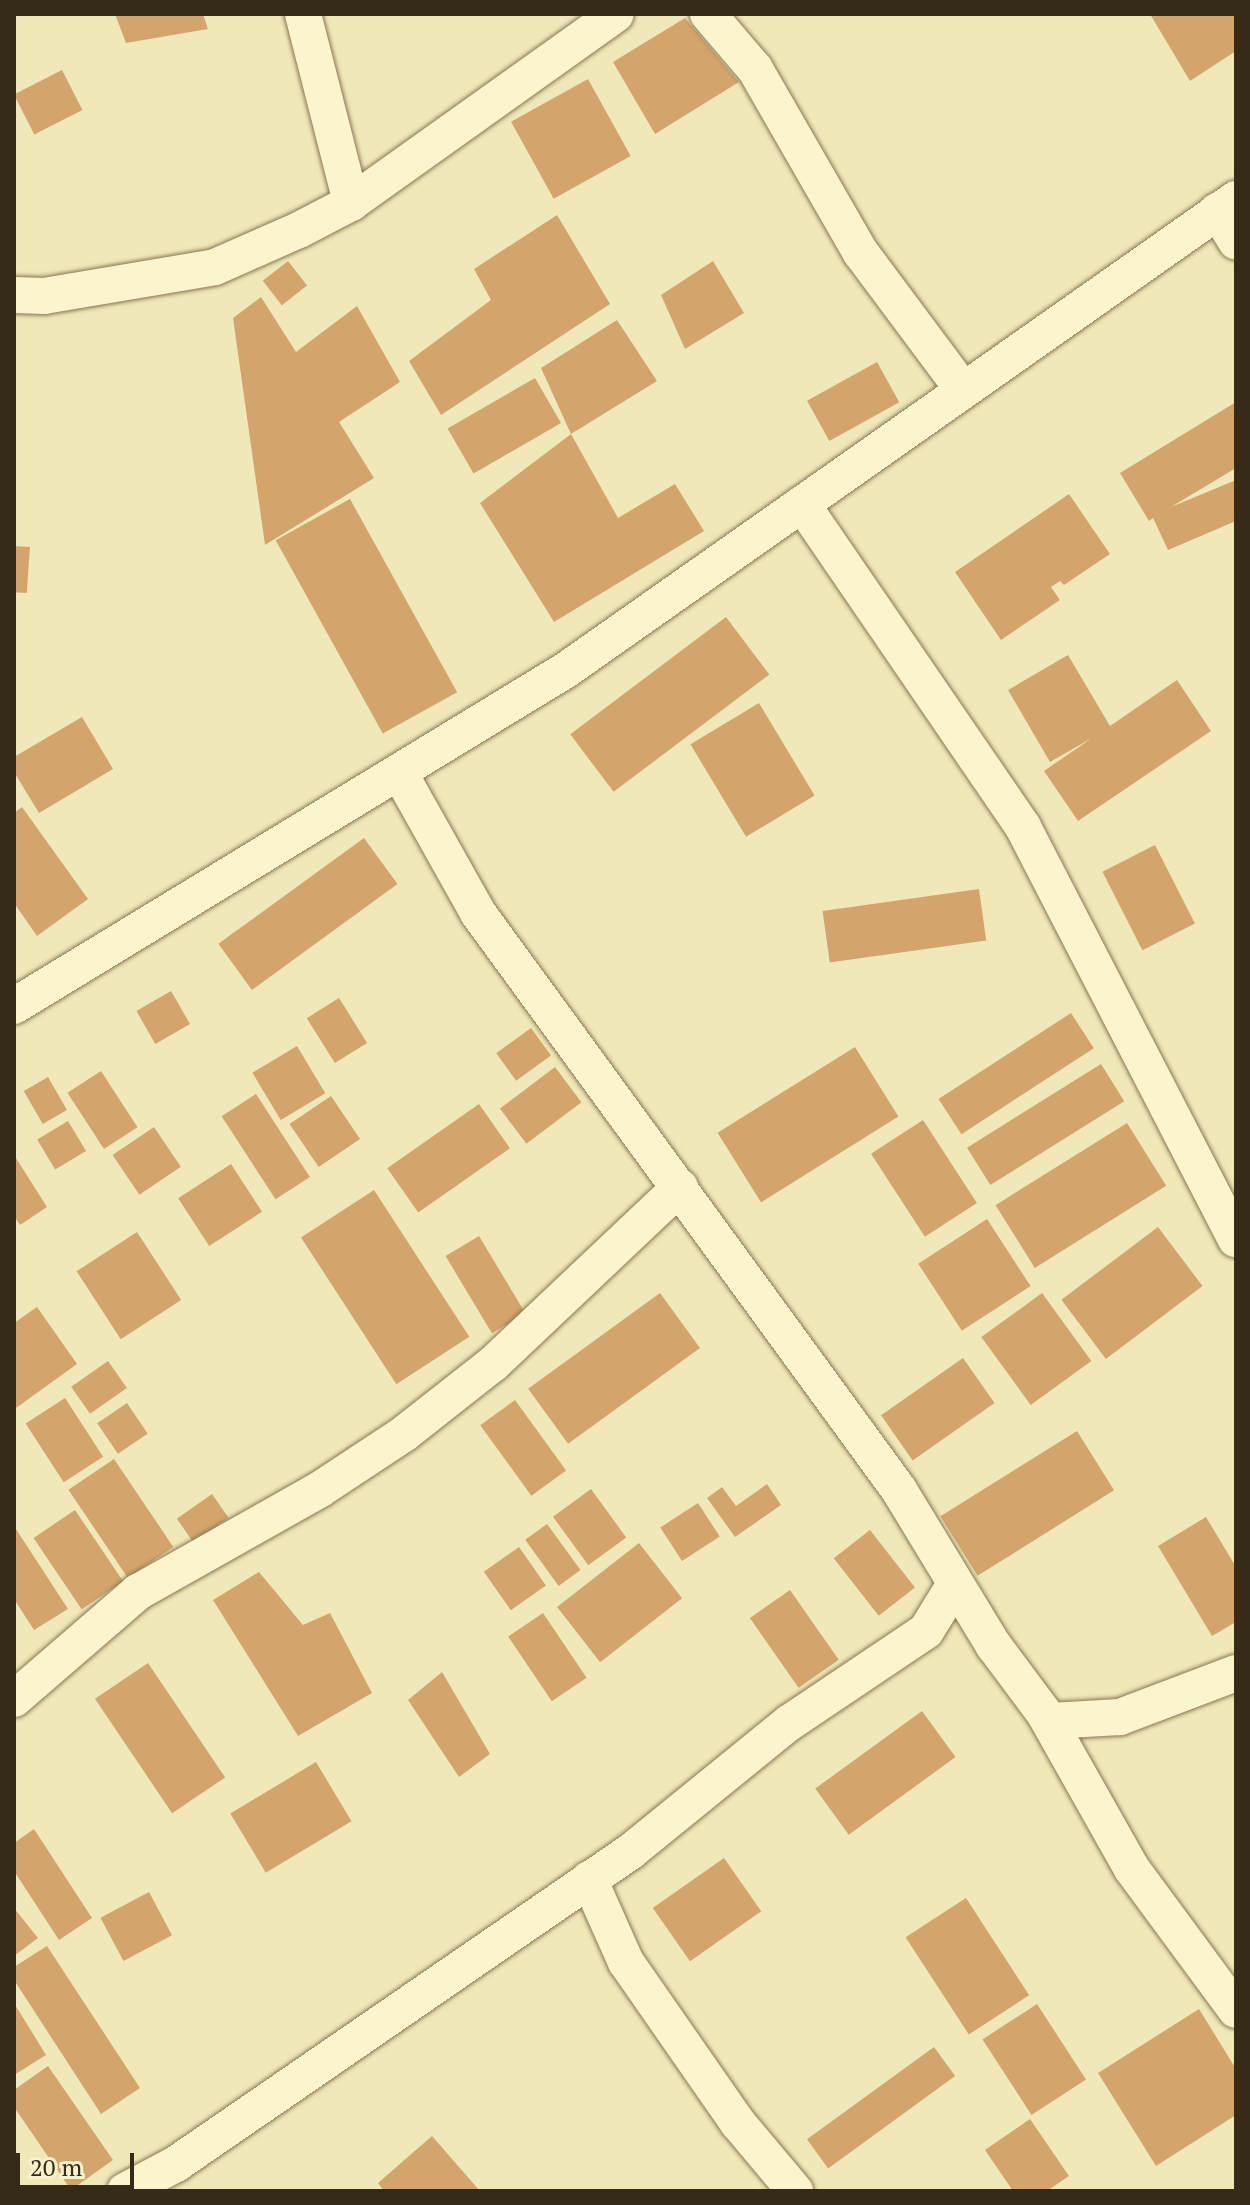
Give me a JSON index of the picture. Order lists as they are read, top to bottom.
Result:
{
  "scale_bar": "20 m"
}
